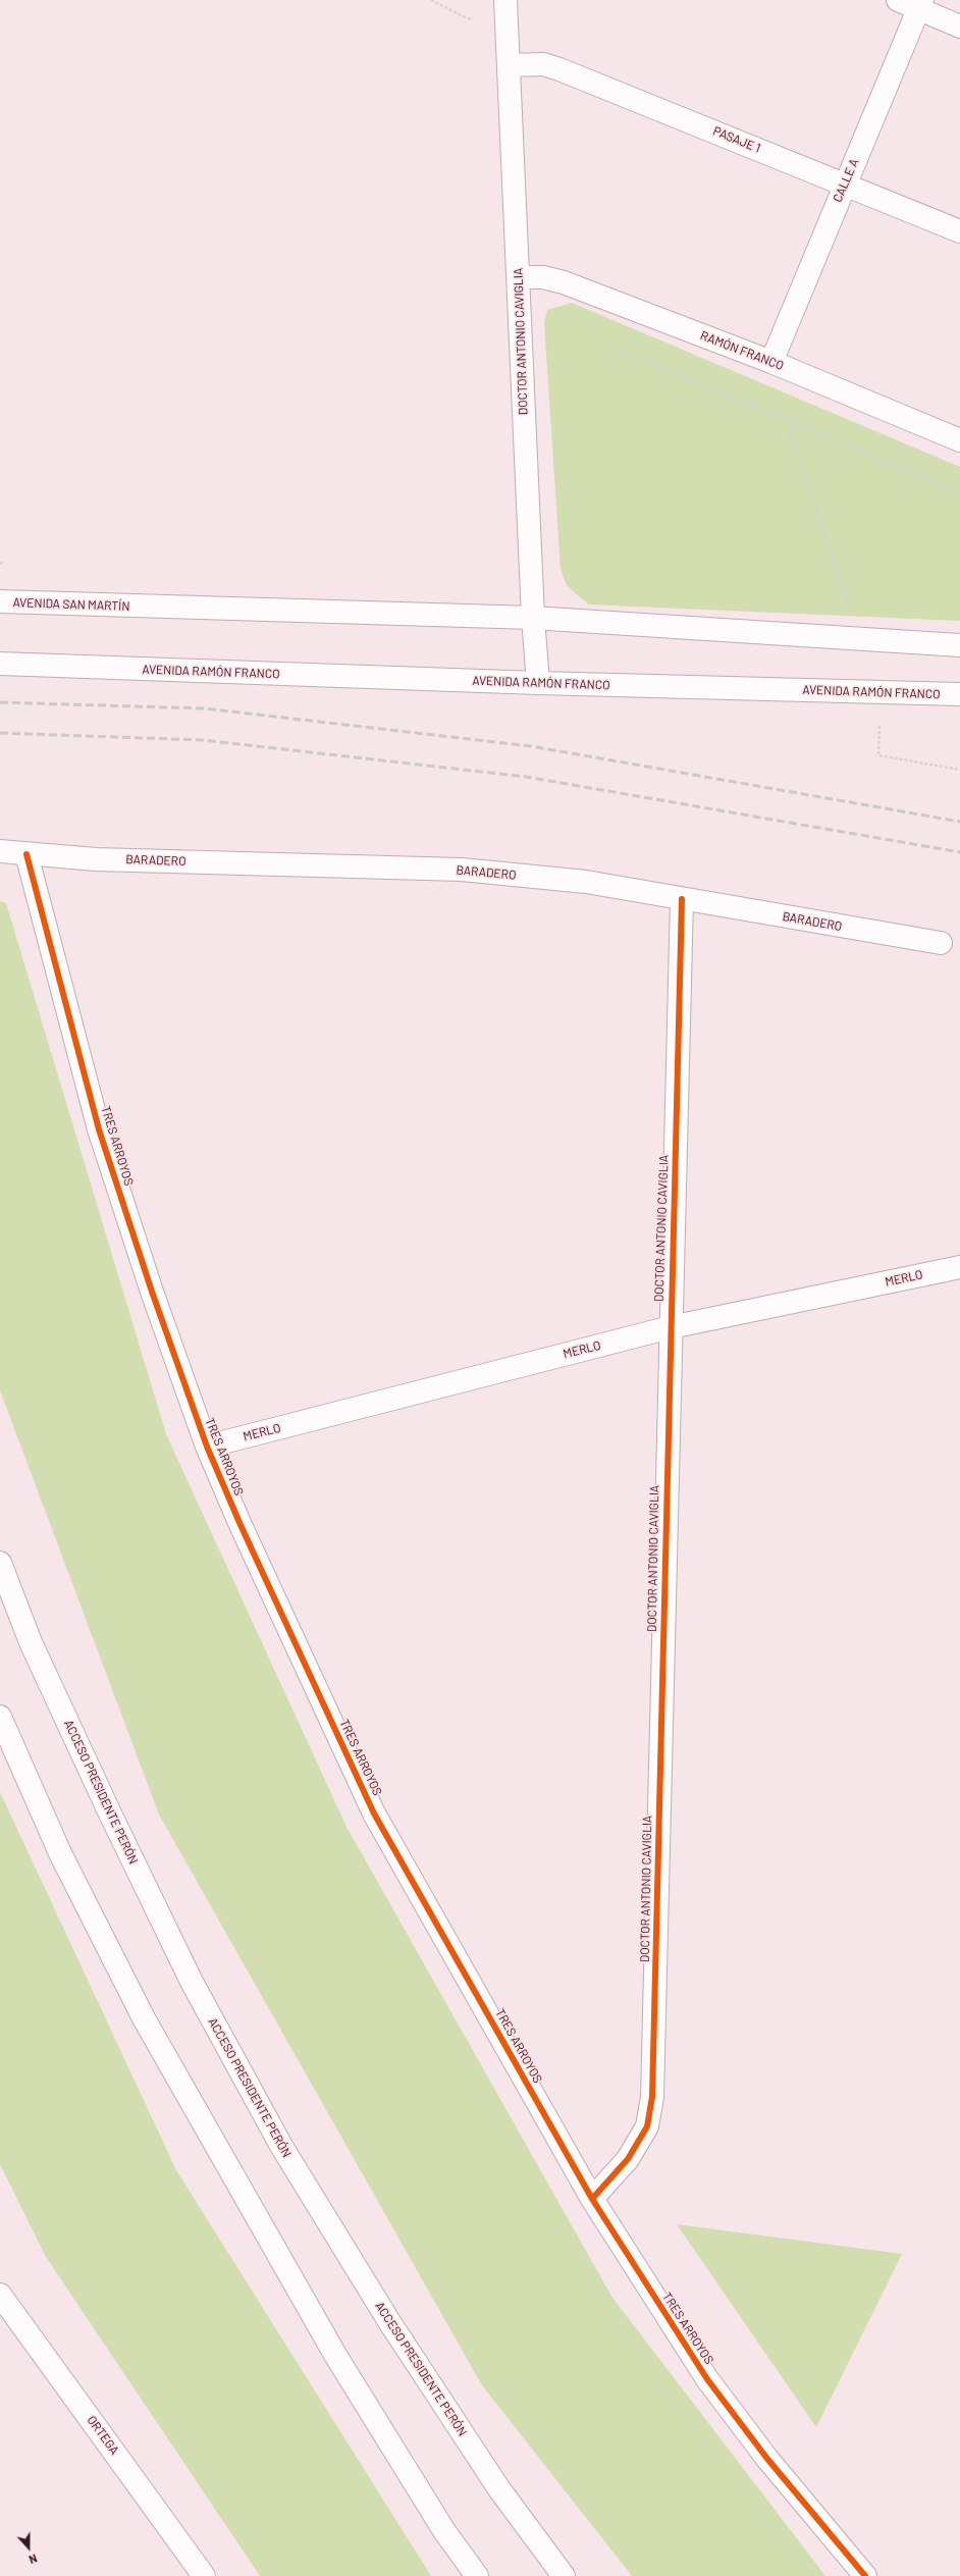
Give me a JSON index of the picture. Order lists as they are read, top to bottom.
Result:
{
  "streets": {
    "main road": [
      "PASAJE 1",
      "CALLE A",
      "DOCTOR ANTONIO CAVIGLIA",
      "RAMÓN FRANCO",
      "AVENIDA SAN MARTÍN",
      "AVENIDA RAMÓN FRANCO",
      "BARADERO",
      "TRES ARROYOS",
      "MERLO",
      "ACCESO PRESIDENTE PERÓN",
      "ORTEGA"
    ]
  },
  "crossings": [
    ["PASAJE 1", "CALLE A"],
    ["PASAJE 1", "DOCTOR ANTONIO CAVIGLIA"],
    ["CALLE A", "RAMÓN FRANCO"],
    ["DOCTOR ANTONIO CAVIGLIA", "RAMÓN FRANCO"],
    ["DOCTOR ANTONIO CAVIGLIA", "AVENIDA SAN MARTÍN"],
    ["DOCTOR ANTONIO CAVIGLIA", "AVENIDA RAMÓN FRANCO"],
    ["DOCTOR ANTONIO CAVIGLIA", "BARADERO"],
    ["DOCTOR ANTONIO CAVIGLIA", "TRES ARROYOS"],
    ["DOCTOR ANTONIO CAVIGLIA", "MERLO"],
    ["BARADERO", "TRES ARROYOS"],
    ["TRES ARROYOS", "MERLO"]
  ],
  "north": "bottom"
}
